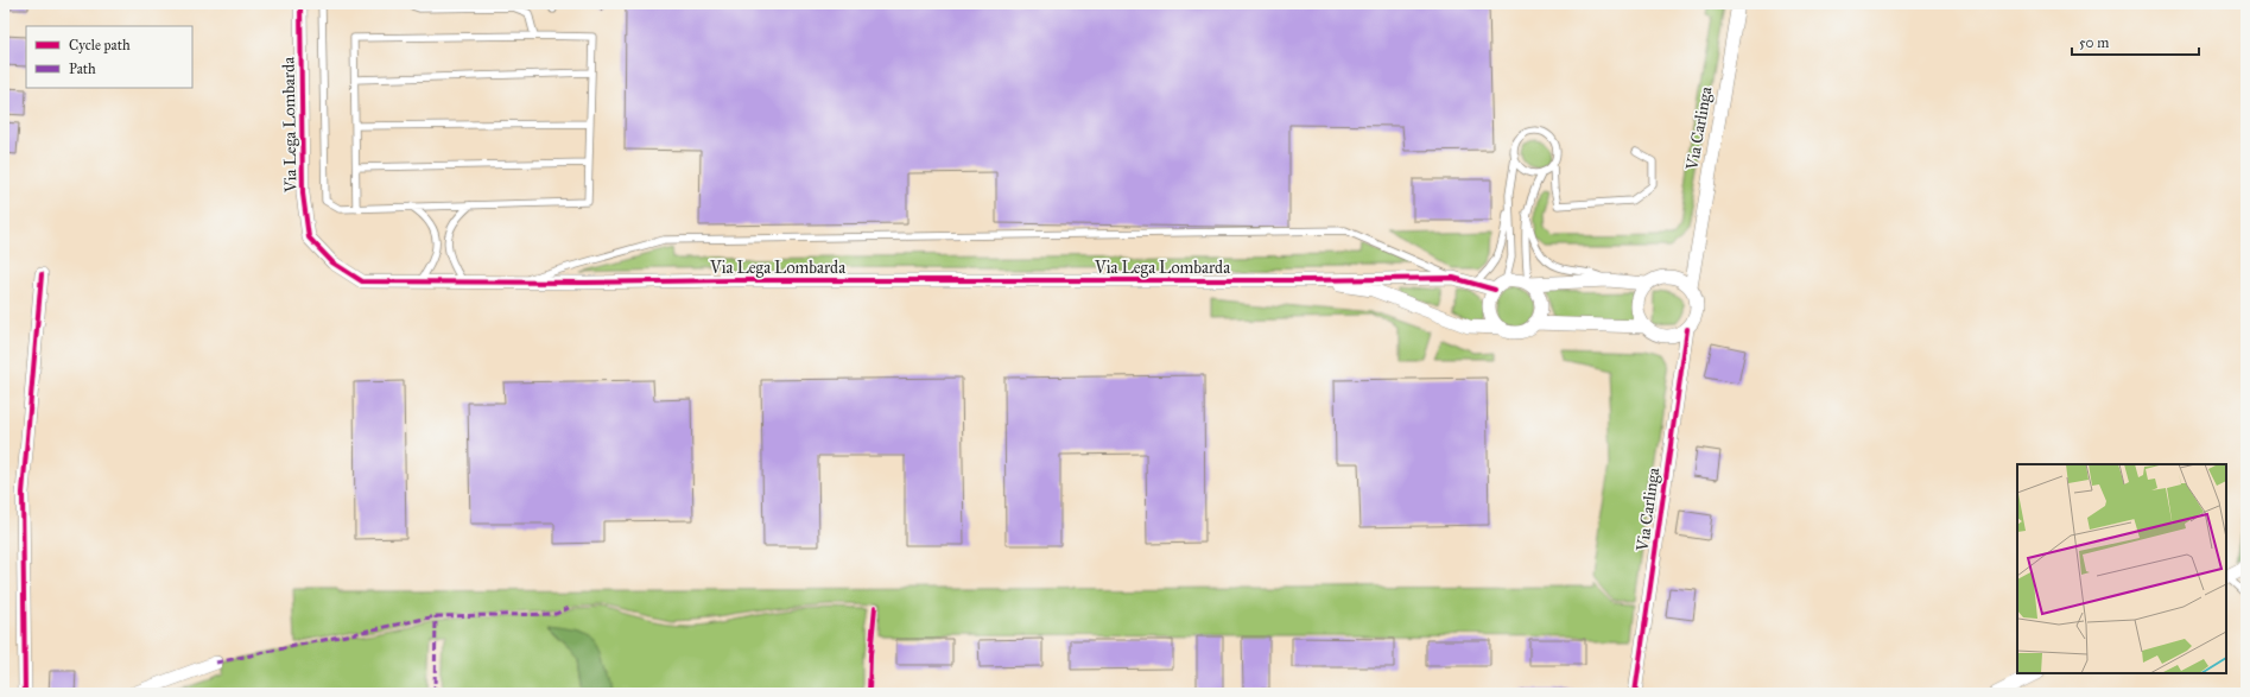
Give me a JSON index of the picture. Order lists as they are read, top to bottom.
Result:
{
  "streets": {
    "street": ["Via Lega Lombarda", "Via Carlinga"]
  },
  "crossings": [
    ["Via Lega Lombarda", "Via Carlinga"]
  ],
  "legend": ["Cycle path", "Path"],
  "scale_bar": "50 m"
}
